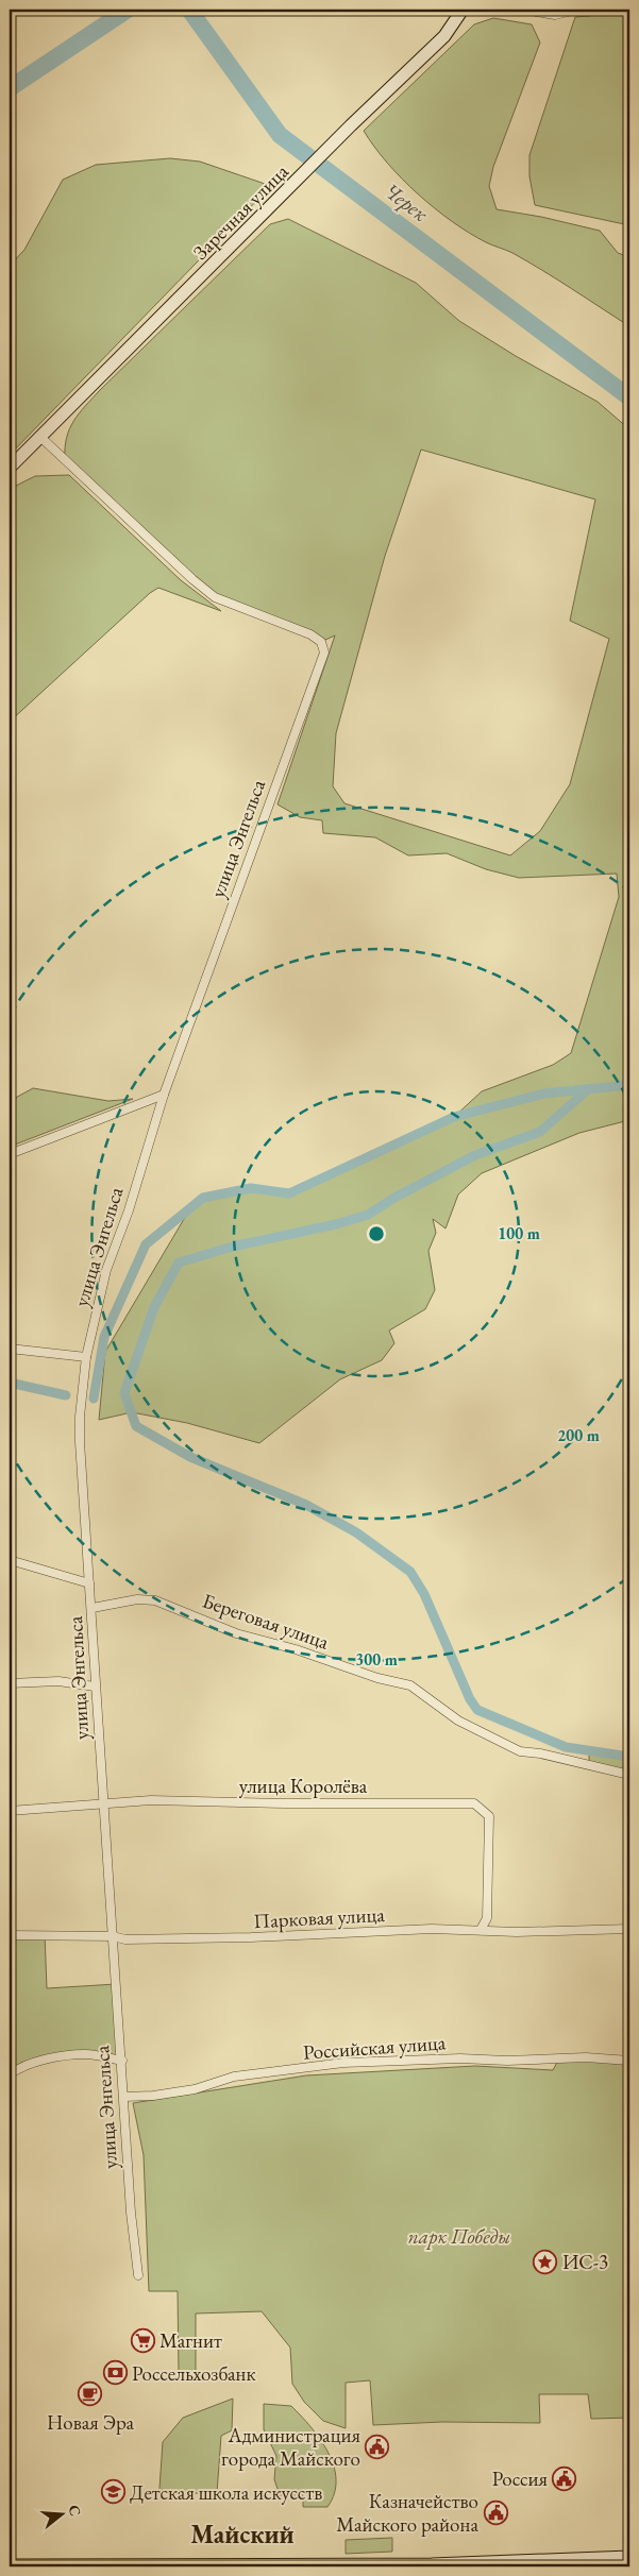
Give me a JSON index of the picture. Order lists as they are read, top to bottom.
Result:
{
  "streets": {
    "street": [
      "Заречная улица",
      "улица Энгельса",
      "Береговая улица",
      "улица Королёва",
      "Парковая улица",
      "Российская улица"
    ]
  },
  "crossings": [
    ["Заречная улица", "улица Энгельса"],
    ["улица Энгельса", "Береговая улица"],
    ["улица Энгельса", "улица Королёва"],
    ["улица Энгельса", "Парковая улица"],
    ["улица Энгельса", "Российская улица"]
  ],
  "districts": ["Майский"],
  "water": ["Черек"],
  "parks": ["парк Победы"],
  "places": {
    "place": ["ИС-3"],
    "supermarket": ["Магнит"],
    "bank": ["Россельхозбанк"],
    "cafe": ["Новая Эра"],
    "public building": ["Администрация города Майского", "Россия", "Казначейство Майского района"],
    "school or university": ["Детская школа искусств"]
  },
  "north": "right",
  "rings": ["100 m", "200 m", "300 m"]
}
